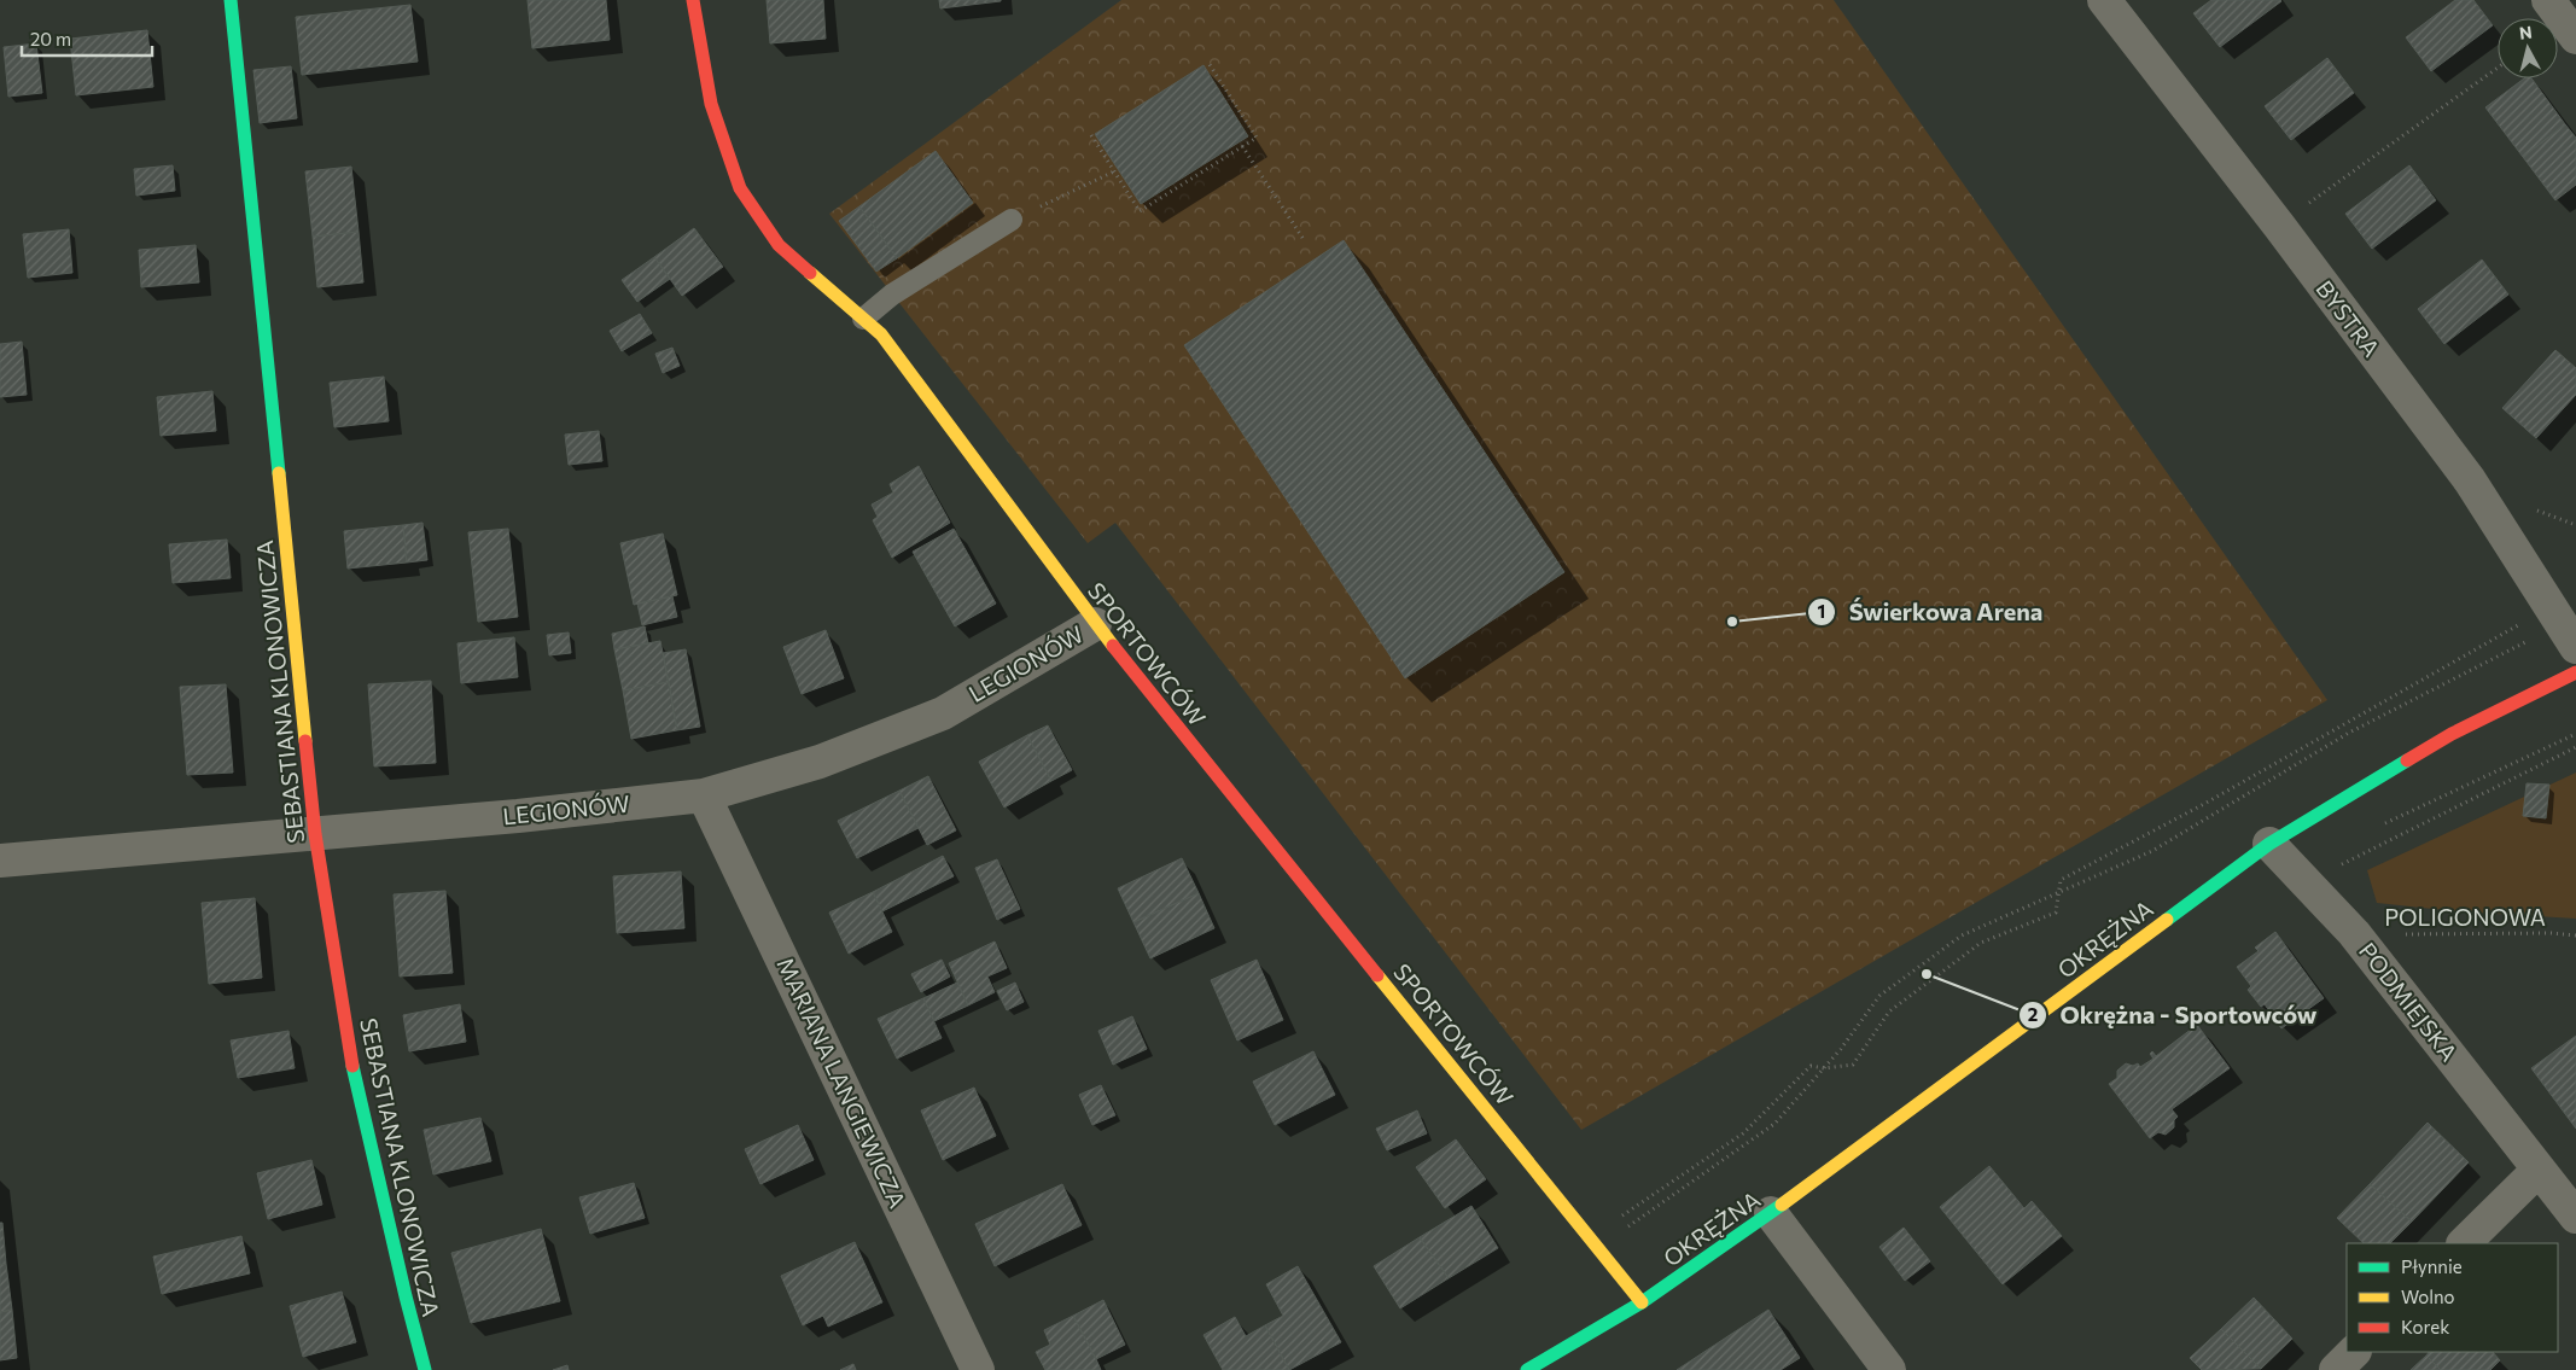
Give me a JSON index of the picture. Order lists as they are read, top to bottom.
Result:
{
  "streets": {
    "street": [
      "BYSTRA",
      "SPORTOWCÓW",
      "LEGIONÓW",
      "SEBASTIANA KLONOWICZA",
      "OKRĘŻNA",
      "PODMIEJSKA",
      "MARIANA LANGIEWICZA"
    ],
    "path": ["POLIGONOWA"]
  },
  "crossings": [
    ["SPORTOWCÓW", "LEGIONÓW"],
    ["SPORTOWCÓW", "OKRĘŻNA"],
    ["LEGIONÓW", "SEBASTIANA KLONOWICZA"],
    ["LEGIONÓW", "MARIANA LANGIEWICZA"],
    ["POLIGONOWA", "PODMIEJSKA"],
    ["OKRĘŻNA", "PODMIEJSKA"]
  ],
  "places": ["Świerkowa Arena", "Okrężna - Sportowców"],
  "legend": ["Płynnie", "Wolno", "Korek"],
  "scale_bar": "20 m",
  "north": "top"
}
